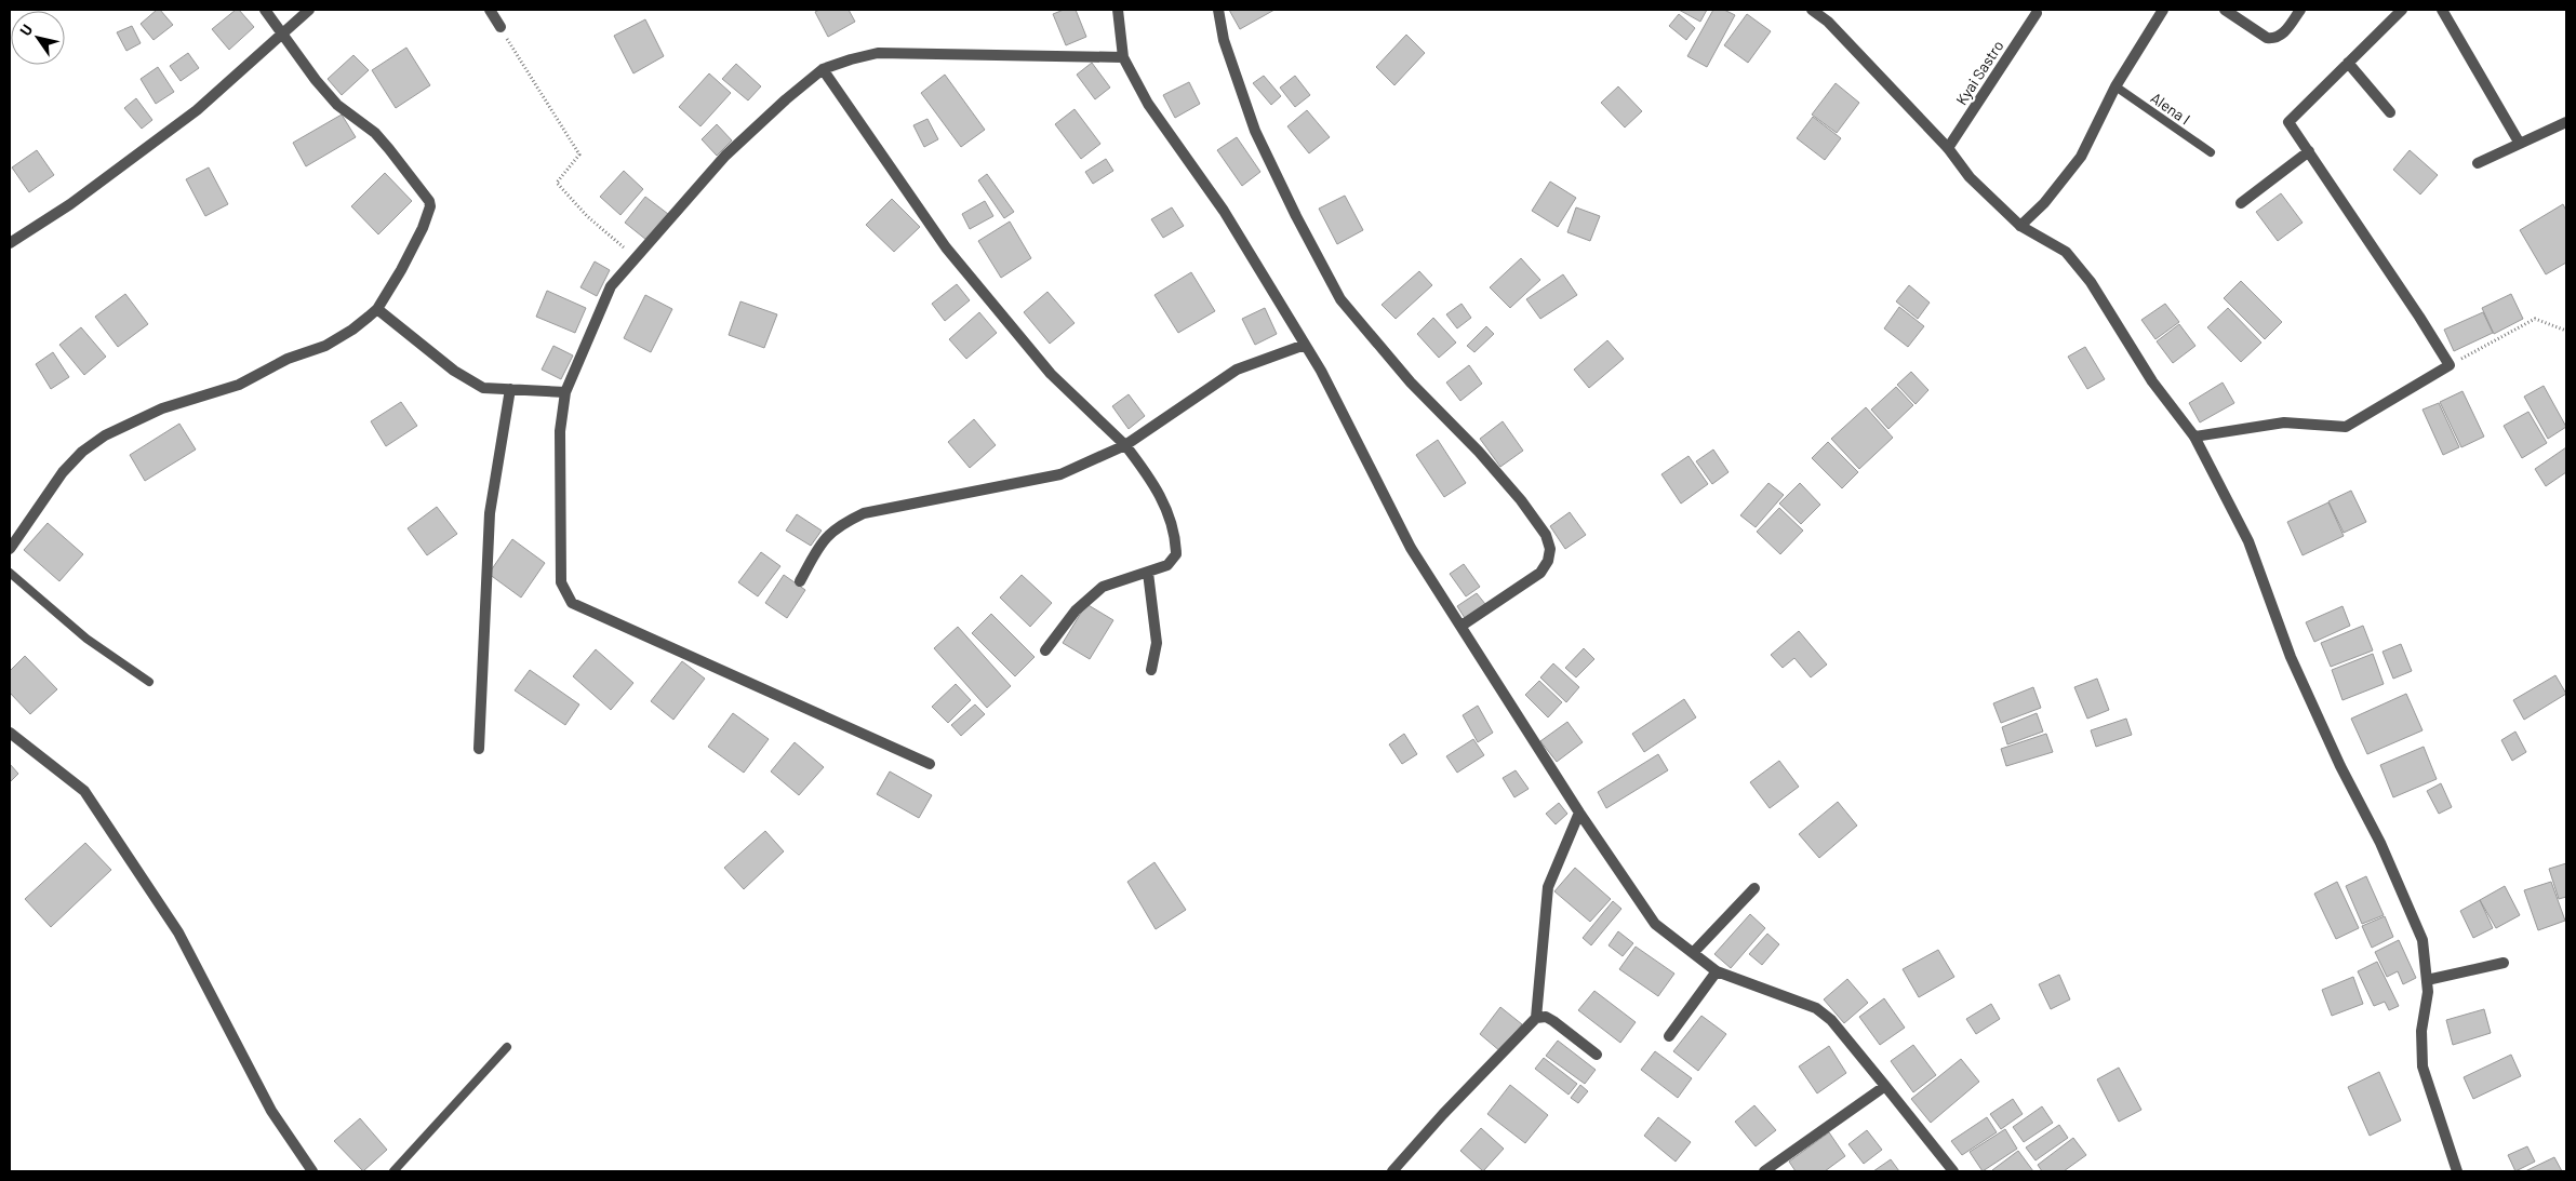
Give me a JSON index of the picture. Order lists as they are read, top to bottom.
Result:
{
  "streets": {
    "street": ["Kyai Sastro"],
    "lane": ["Alena I"]
  },
  "north": "top left"
}
